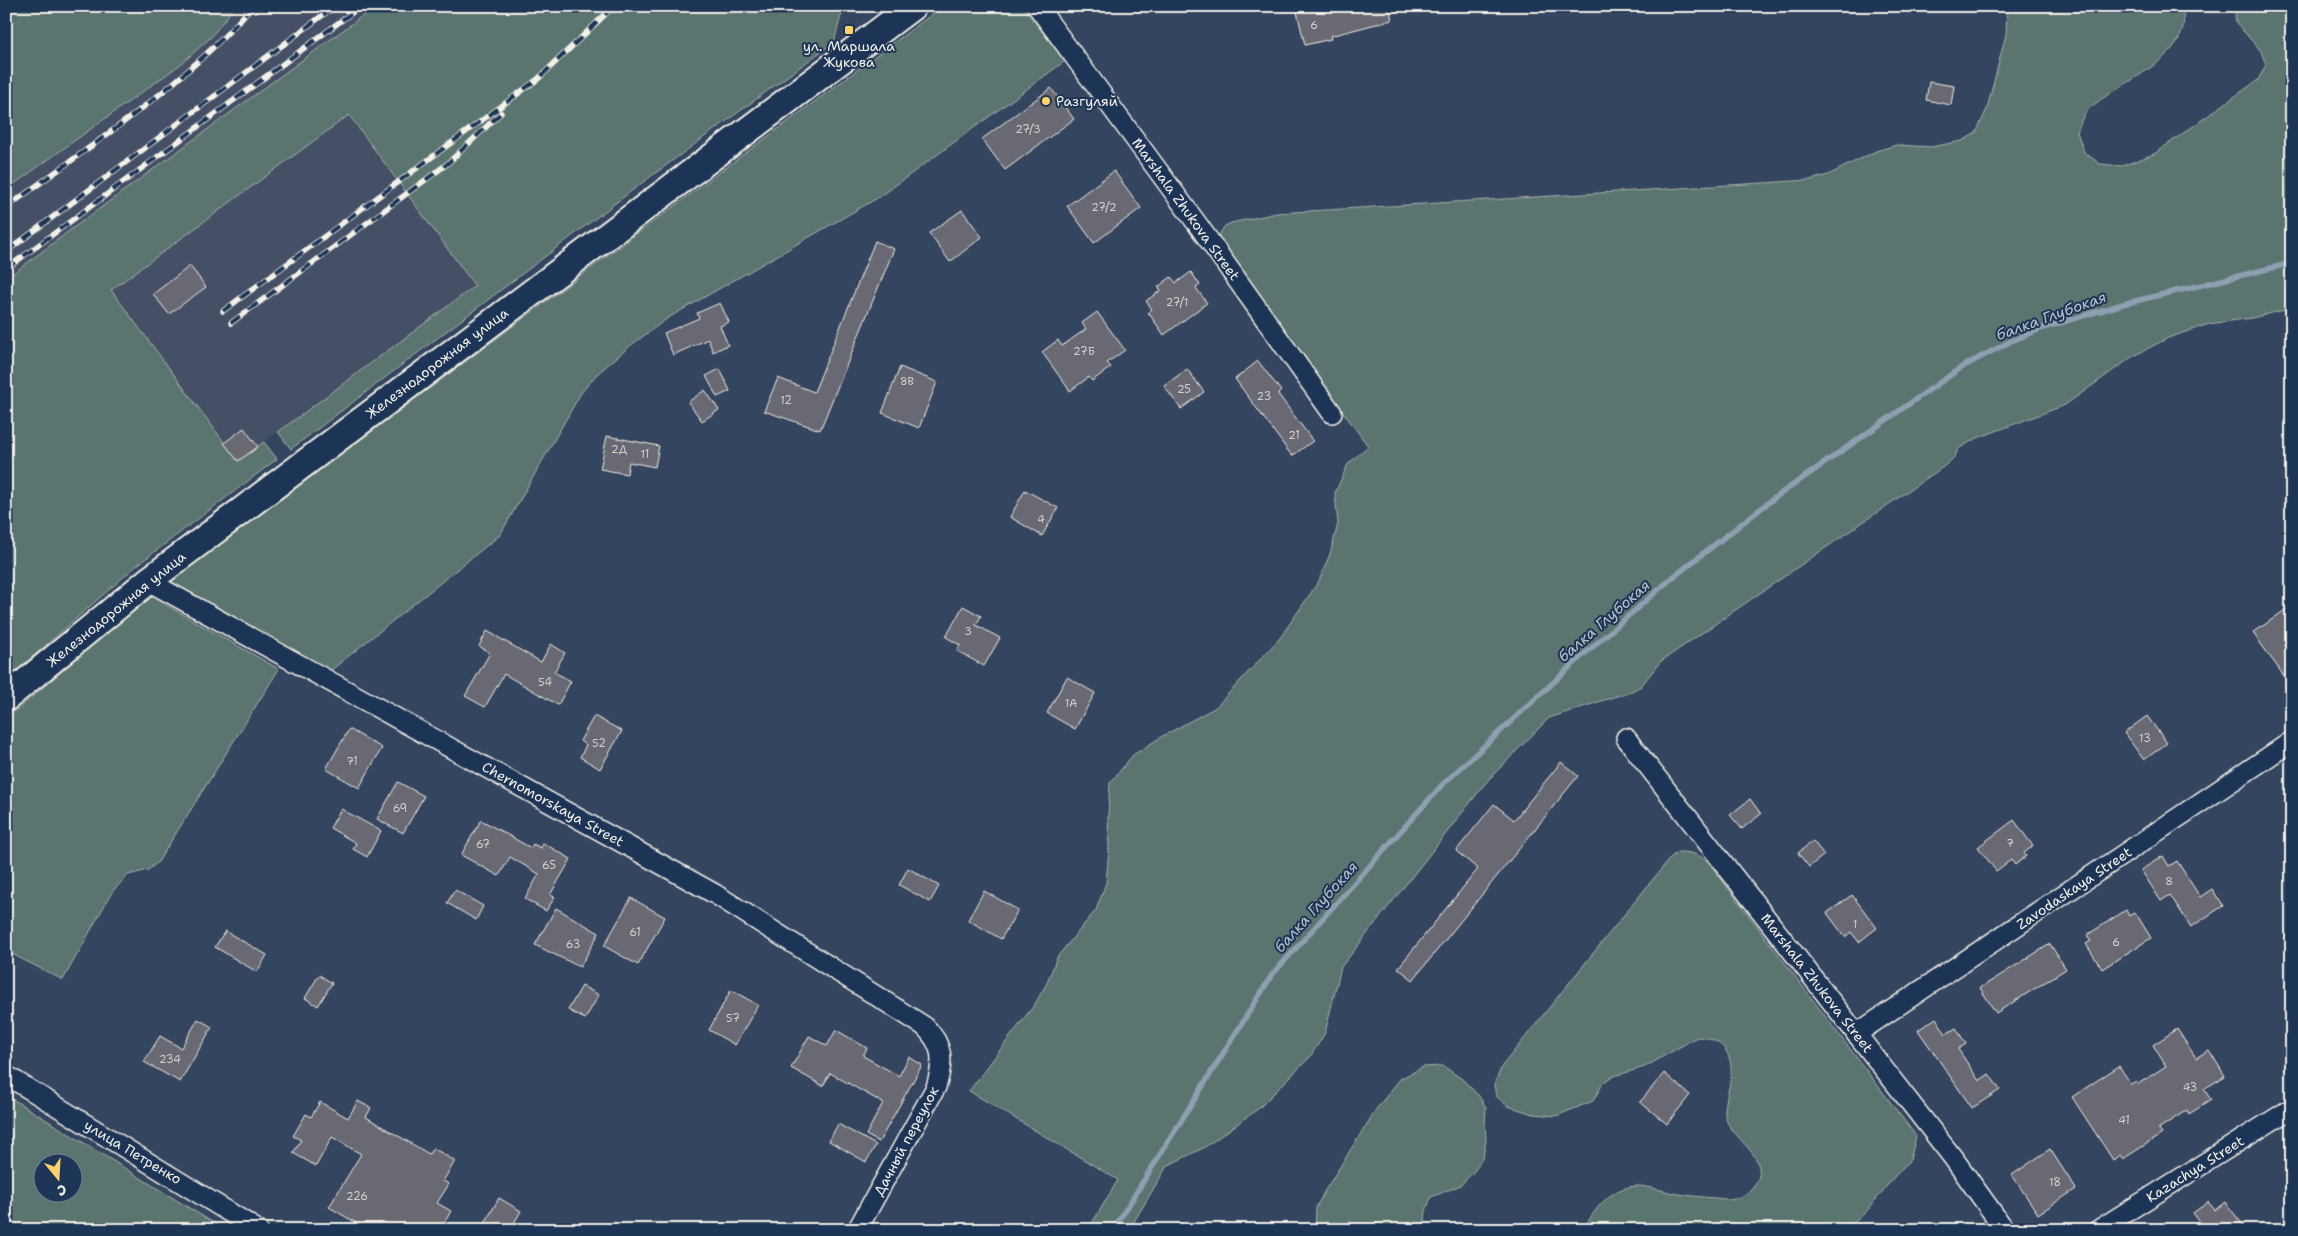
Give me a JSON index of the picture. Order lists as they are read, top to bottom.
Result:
{
  "streets": {
    "main road": ["Железнодорожная улица"],
    "street": [
      "Marshala Zhukova Street",
      "Chernomorskaya Street",
      "Zavodaskaya Street",
      "Дачный переулок",
      "улица Петренко",
      "Kazachya Street"
    ]
  },
  "crossings": [
    ["Marshala Zhukova Street", "Zavodaskaya Street"],
    ["Железнодорожная улица", "Chernomorskaya Street"],
    ["Chernomorskaya Street", "Дачный переулок"]
  ],
  "water": ["балка Глубокая"],
  "places": {
    "transit": ["ул. Маршала Жукова"],
    "other": ["Разгуляй"]
  },
  "house_numbers": [
    "6",
    "27/3",
    "27/2",
    "27/1",
    "27Б",
    "8В",
    "25",
    "23",
    "12",
    "21",
    "2Д",
    "11",
    "4",
    "3",
    "54",
    "1А",
    "13",
    "52",
    "71",
    "69",
    "7",
    "67",
    "65",
    "8",
    "1",
    "61",
    "6",
    "63",
    "57",
    "234",
    "43",
    "41",
    "18",
    "226"
  ],
  "north": "bottom"
}
